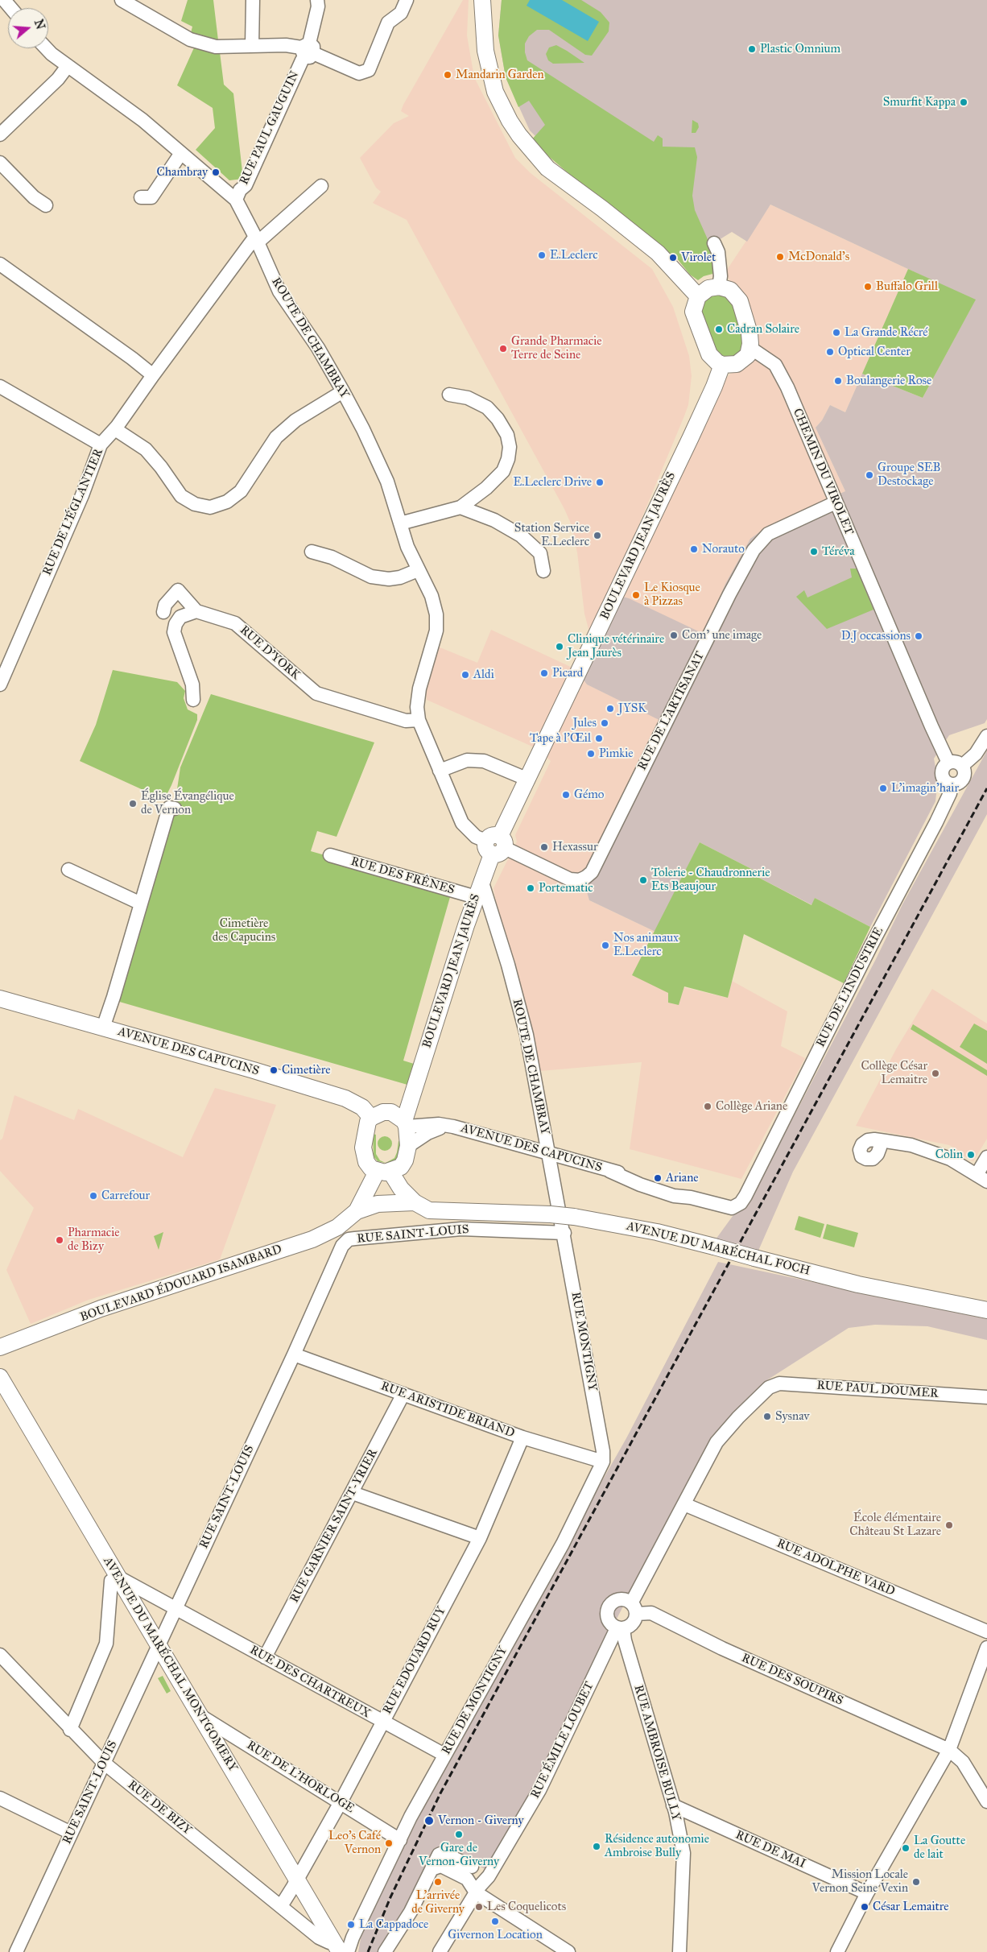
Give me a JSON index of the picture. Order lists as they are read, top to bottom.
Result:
{
  "streets": {
    "main road": [
      "BOULEVARD JEAN JAURÈS",
      "AVENUE DES CAPUCINS",
      "AVENUE DU MARÉCHAL FOCH",
      "BOULEVARD ÉDOUARD ISAMBARD",
      "AVENUE DU MARÉCHAL MONTGOMERY"
    ],
    "street": [
      "RUE PAUL GAUGUIN",
      "ROUTE DE CHAMBRAY",
      "CHEMIN DU VIROLET",
      "RUE DE L'ÉGLANTIER",
      "RUE D'YORK",
      "RUE DE L'ARTISANAT",
      "RUE DES FRÊNES",
      "RUE DE L'INDUSTRIE",
      "RUE SAINT-LOUIS",
      "RUE MONTIGNY",
      "RUE PAUL DOUMER",
      "RUE ARISTIDE BRIAND",
      "RUE GARNIER SAINT-YRIER",
      "RUE ADOLPHE VARD",
      "RUE EDOUARD RUY",
      "RUE DES SOUPIRS",
      "RUE DES CHARTREUX",
      "RUE DE MONTIGNY",
      "RUE ÉMILE LOUBET",
      "RUE AMBROISE BULLY",
      "RUE DE L'HORLOGE",
      "RUE DE BIZY",
      "RUE DE MAI"
    ]
  },
  "crossings": [
    ["RUE PAUL GAUGUIN", "ROUTE DE CHAMBRAY"],
    ["ROUTE DE CHAMBRAY", "RUE DE L'ÉGLANTIER"],
    ["ROUTE DE CHAMBRAY", "BOULEVARD JEAN JAURÈS"],
    ["ROUTE DE CHAMBRAY", "RUE D'YORK"],
    ["ROUTE DE CHAMBRAY", "RUE DE L'ARTISANAT"],
    ["ROUTE DE CHAMBRAY", "RUE DES FRÊNES"],
    ["ROUTE DE CHAMBRAY", "AVENUE DES CAPUCINS"],
    ["ROUTE DE CHAMBRAY", "RUE SAINT-LOUIS"],
    ["ROUTE DE CHAMBRAY", "RUE MONTIGNY"],
    ["CHEMIN DU VIROLET", "BOULEVARD JEAN JAURÈS"],
    ["CHEMIN DU VIROLET", "RUE DE L'ARTISANAT"],
    ["CHEMIN DU VIROLET", "RUE DE L'INDUSTRIE"],
    ["BOULEVARD JEAN JAURÈS", "RUE DE L'ARTISANAT"],
    ["BOULEVARD JEAN JAURÈS", "RUE DES FRÊNES"],
    ["BOULEVARD JEAN JAURÈS", "AVENUE DES CAPUCINS"],
    ["BOULEVARD JEAN JAURÈS", "AVENUE DU MARÉCHAL FOCH"],
    ["BOULEVARD JEAN JAURÈS", "BOULEVARD ÉDOUARD ISAMBARD"],
    ["RUE DE L'INDUSTRIE", "AVENUE DES CAPUCINS"],
    ["AVENUE DES CAPUCINS", "AVENUE DU MARÉCHAL FOCH"],
    ["AVENUE DES CAPUCINS", "BOULEVARD ÉDOUARD ISAMBARD"],
    ["RUE SAINT-LOUIS", "RUE MONTIGNY"],
    ["RUE SAINT-LOUIS", "RUE ARISTIDE BRIAND"],
    ["RUE SAINT-LOUIS", "AVENUE DU MARÉCHAL MONTGOMERY"],
    ["RUE SAINT-LOUIS", "RUE DES CHARTREUX"],
    ["RUE SAINT-LOUIS", "RUE DE BIZY"],
    ["AVENUE DU MARÉCHAL FOCH", "BOULEVARD ÉDOUARD ISAMBARD"],
    ["RUE MONTIGNY", "RUE ARISTIDE BRIAND"],
    ["RUE MONTIGNY", "RUE DE MONTIGNY"],
    ["RUE PAUL DOUMER", "RUE ADOLPHE VARD"],
    ["RUE ARISTIDE BRIAND", "RUE GARNIER SAINT-YRIER"],
    ["RUE ARISTIDE BRIAND", "RUE EDOUARD RUY"],
    ["RUE ARISTIDE BRIAND", "RUE DE MONTIGNY"],
    ["RUE GARNIER SAINT-YRIER", "RUE DES CHARTREUX"],
    ["RUE EDOUARD RUY", "AVENUE DU MARÉCHAL MONTGOMERY"],
    ["RUE EDOUARD RUY", "RUE DES CHARTREUX"],
    ["RUE EDOUARD RUY", "RUE DE L'HORLOGE"],
    ["RUE EDOUARD RUY", "RUE DE BIZY"],
    ["AVENUE DU MARÉCHAL MONTGOMERY", "RUE DES CHARTREUX"],
    ["AVENUE DU MARÉCHAL MONTGOMERY", "RUE DE L'HORLOGE"],
    ["AVENUE DU MARÉCHAL MONTGOMERY", "RUE DE BIZY"],
    ["RUE DES SOUPIRS", "RUE ÉMILE LOUBET"],
    ["RUE DES SOUPIRS", "RUE AMBROISE BULLY"],
    ["RUE DES CHARTREUX", "RUE DE MONTIGNY"],
    ["RUE DE MONTIGNY", "RUE DE L'HORLOGE"],
    ["RUE ÉMILE LOUBET", "RUE AMBROISE BULLY"],
    ["RUE AMBROISE BULLY", "RUE DE MAI"]
  ],
  "parks": ["Cimetière des Capucins"],
  "places": [
    "Plastic Omnium",
    "Mandarin Garden",
    "Smurfit Kappa",
    "Chambray",
    "E.Leclerc",
    "McDonald's",
    "Virolet",
    "Buffalo Grill",
    "Cadran Solaire",
    "La Grande Récré",
    "Grande Pharmacie Terre de Seine",
    "Optical Center",
    "Boulangerie Rose",
    "Groupe SEB Destockage",
    "E.Leclerc Drive",
    "Station Service E.Leclerc",
    "Norauto",
    "Téréva",
    "Le Kiosque à Pizzas",
    "Com' une image",
    "D.J occassions",
    "Clinique vétérinaire Jean Jaurès",
    "Picard",
    "Aldi",
    "JYSK",
    "Jules",
    "Tape à l'Œil",
    "Pimkie",
    "L'imagin'hair",
    "Gémo",
    "Église Évangélique de Vernon",
    "Hexassur",
    "Tolerie - Chaudronnerie Ets Beaujour",
    "Portematic",
    "Nos animaux E.Leclerc",
    "Cimetière",
    "Collège César Lemaitre",
    "Collège Ariane",
    "Colin",
    "Ariane",
    "Carrefour",
    "Pharmacie de Bizy",
    "Sysnav",
    "École élémentaire Château St Lazare",
    "Vernon - Giverny",
    "Gare de Vernon-Giverny",
    "Leo's Café Vernon",
    "Résidence autonomie Ambroise Bully",
    "La Goutte de lait",
    "L'arrivée de Giverny",
    "Mission Locale Vernon Seine Vexin",
    "Les Coquelicots",
    "César Lemaitre",
    "Givernon Location",
    "La Cappadoce"
  ],
  "north": "right"
}
